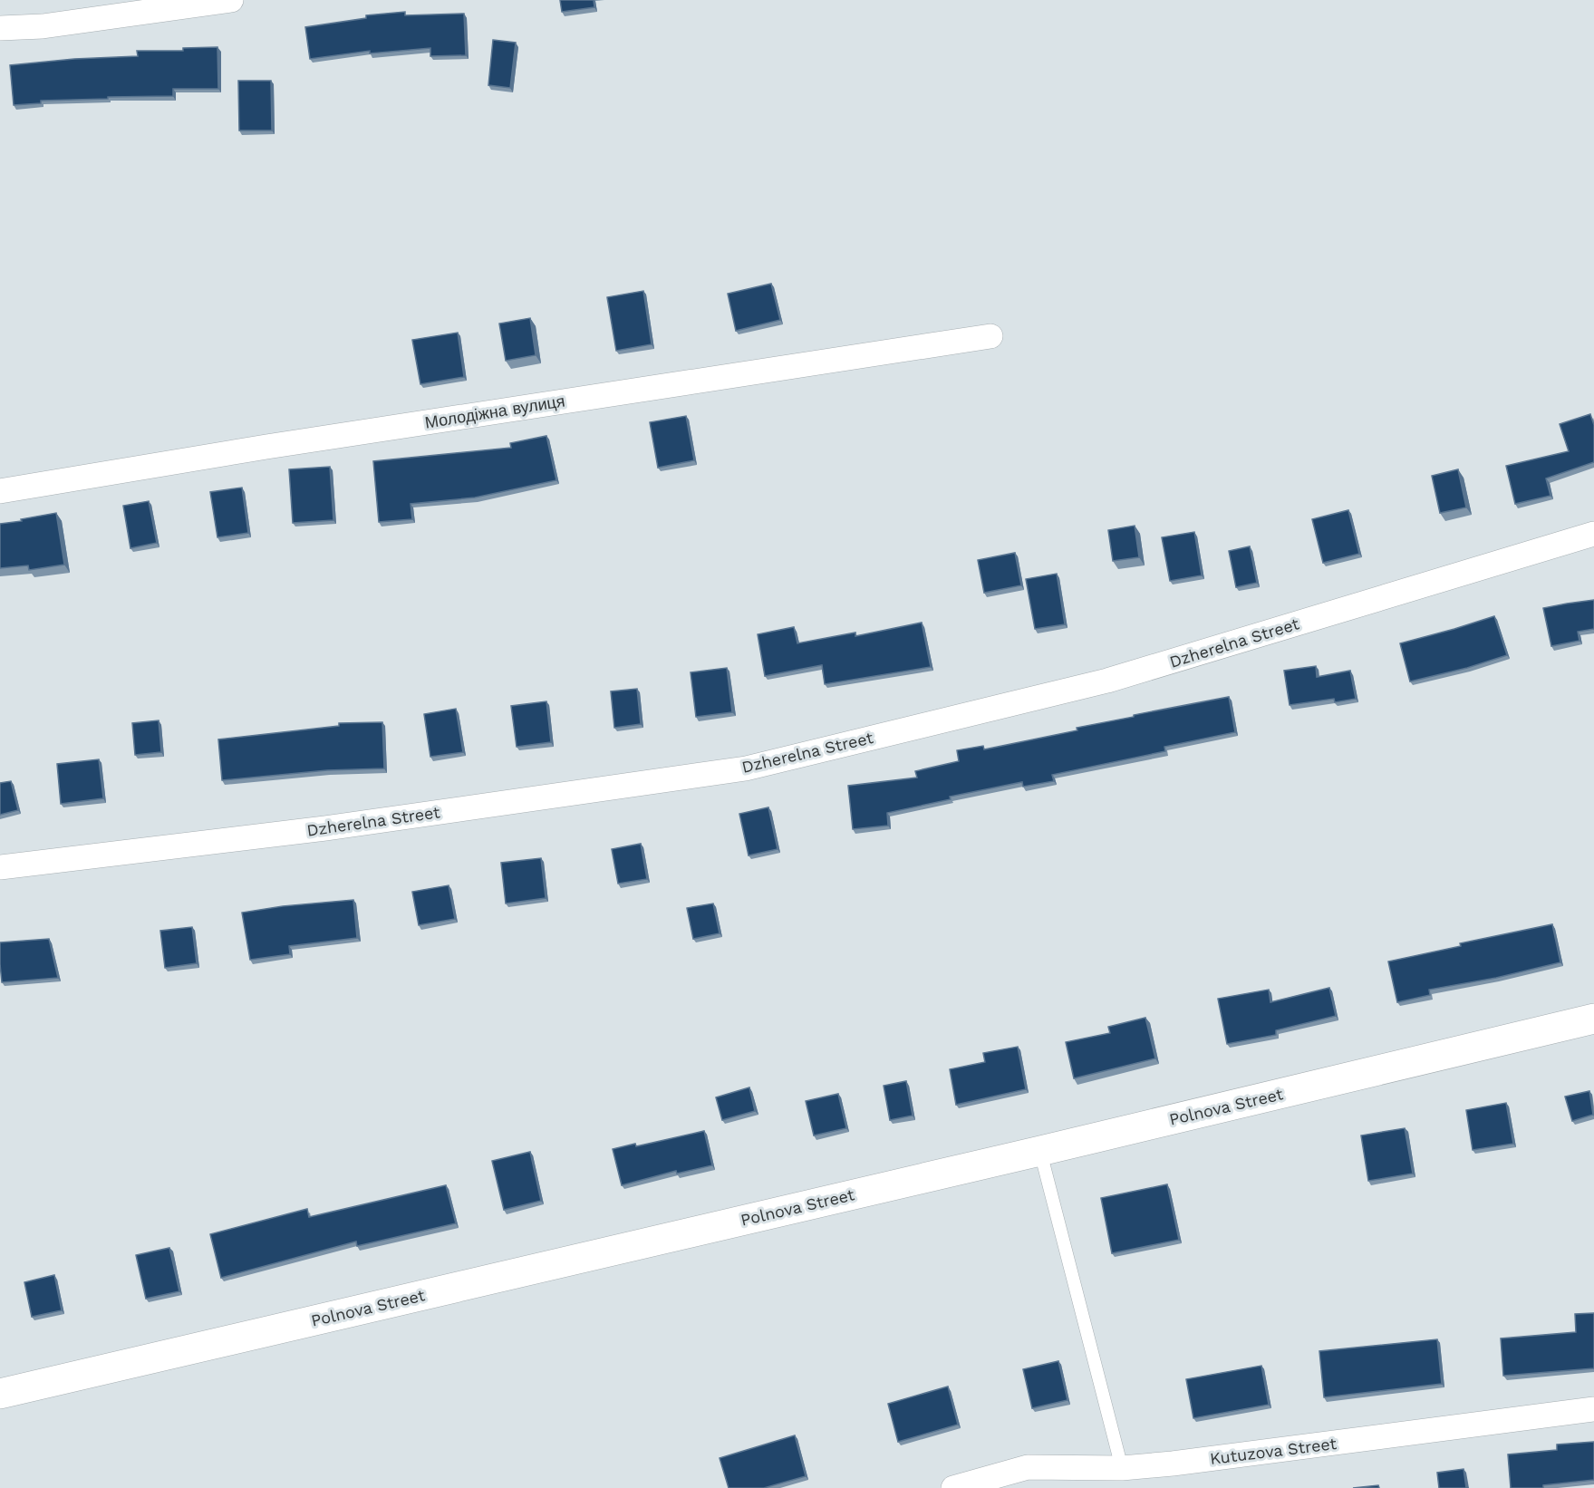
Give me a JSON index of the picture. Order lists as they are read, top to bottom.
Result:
{
  "streets": {
    "street": [
      "Молодіжна вулиця",
      "Dzherelna Street",
      "Polnova Street",
      "Kutuzova Street"
    ]
  }
}
